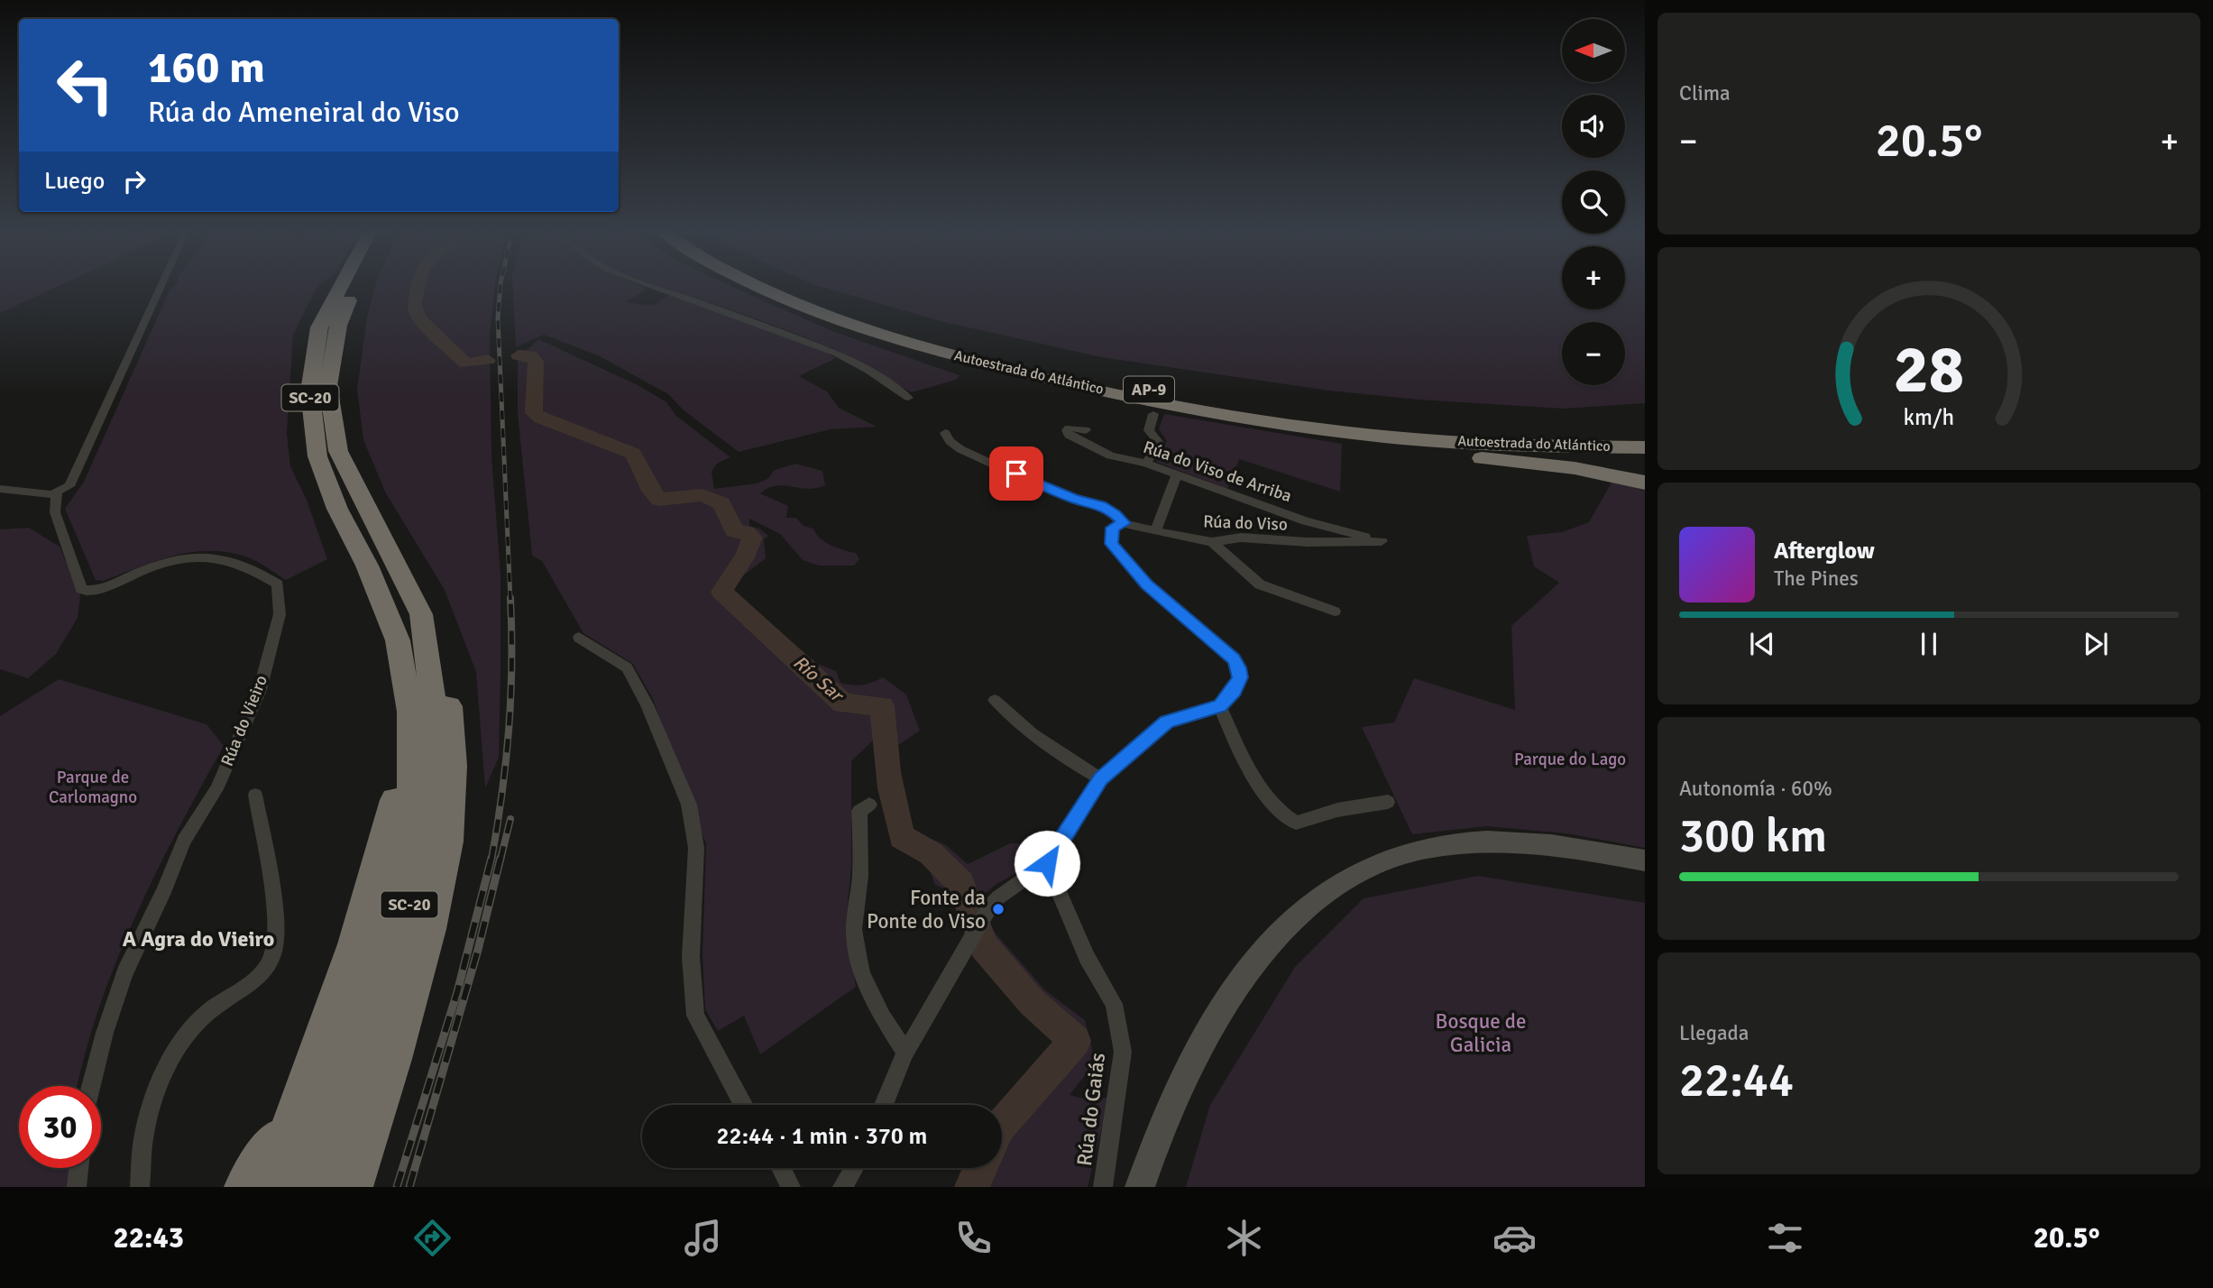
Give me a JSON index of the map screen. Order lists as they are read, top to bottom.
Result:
{
  "streets": {
    "highway": ["Autoestrada do Atlántico", "AP-9", "SC-20"],
    "street": [
      "Rúa do Viso de Arriba",
      "Rúa do Viso",
      "Rúa do Vieiro",
      "Rúa do Gaiás"
    ]
  },
  "crossings": [
    ["Rúa do Viso de Arriba", "Rúa do Viso"]
  ],
  "districts": ["A Agra do Vieiro"],
  "water": ["Río Sar"],
  "parks": ["Parque do Lago", "Parque de Carlomagno", "Bosque de Galicia"],
  "places": ["Fonte da Ponte do Viso"],
  "north": "left",
  "page": {
    "tile": [
      "Clima",
      ["Autonomía · 60%", "300 km"],
      ["Llegada", "22:44"]
    ],
    "map_buttons": ["+", "−"],
    "turn": ["160 m", "Rúa do Ameneiral do Viso"],
    "heat": ["−", "20.5°", "+"],
    "then": "Luego",
    "song": ["Afterglow", "The Pines"],
    "limit": "30",
    "trip": "22:44 · 1 min · 370 m",
    "tabs": ["22:43", "20.5°"],
    "gauge": ["28", "km/h"]
  }
}
